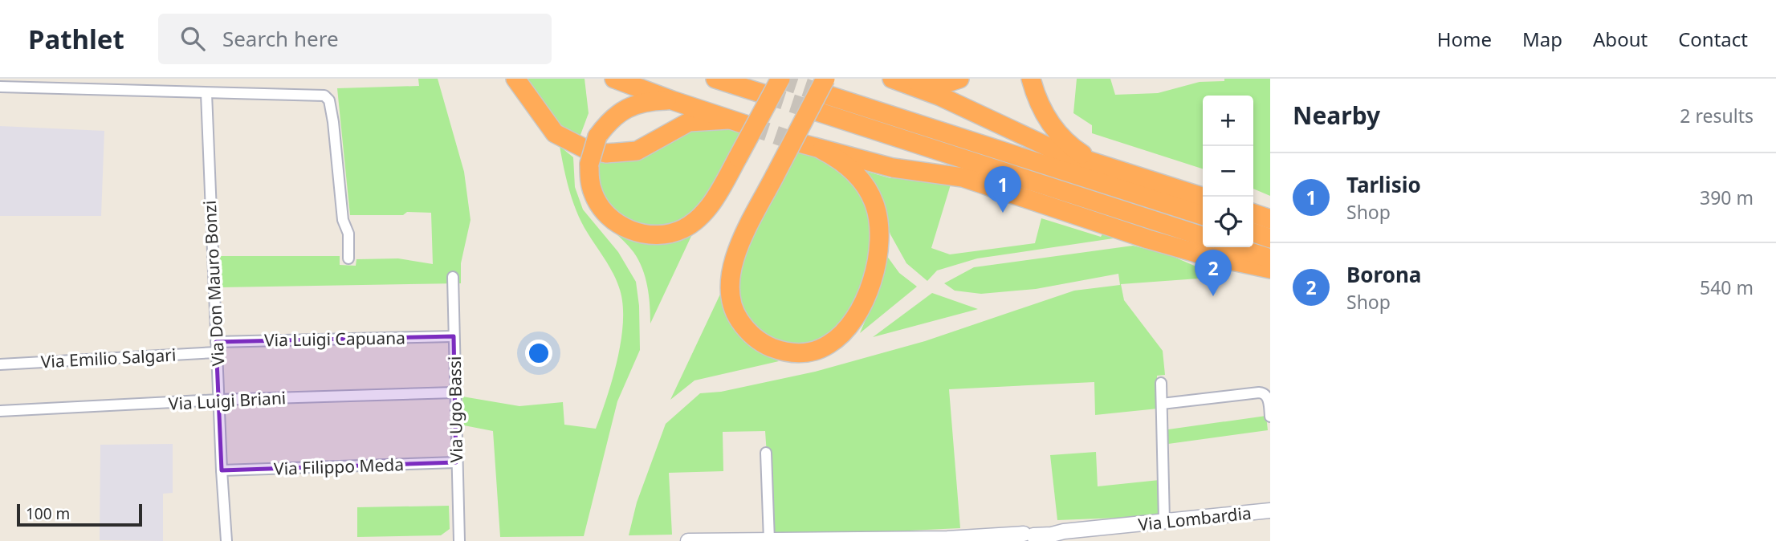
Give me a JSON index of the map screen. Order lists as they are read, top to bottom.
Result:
{
  "streets": {
    "street": [
      "Via Don Mauro Bonzi",
      "Via Luigi Capuana",
      "Via Emilio Salgari",
      "Via Luigi Briani",
      "Via Ugo Bassi",
      "Via Filippo Meda",
      "Via Lombardia"
    ]
  },
  "crossings": [
    ["Via Don Mauro Bonzi", "Via Luigi Capuana"],
    ["Via Don Mauro Bonzi", "Via Emilio Salgari"],
    ["Via Don Mauro Bonzi", "Via Luigi Briani"],
    ["Via Don Mauro Bonzi", "Via Filippo Meda"],
    ["Via Luigi Capuana", "Via Emilio Salgari"],
    ["Via Luigi Capuana", "Via Ugo Bassi"],
    ["Via Luigi Briani", "Via Ugo Bassi"],
    ["Via Ugo Bassi", "Via Filippo Meda"]
  ],
  "scale_bar": "100 m",
  "page": {
    "header": "Pathlet",
    "search": "Search here",
    "nav": [
      "Home",
      "Map",
      "About",
      "Contact"
    ],
    "heading": ["Nearby", "2 results"],
    "map_buttons": ["+", "−"],
    "list": [
      {
        "mark": "1",
        "name": "Tarlisio",
        "note": "Shop",
        "value": "390 m"
      },
      {
        "mark": "2",
        "name": "Borona",
        "note": "Shop",
        "value": "540 m"
      }
    ],
    "pins": ["1", "2"],
    "scale": "100 m"
  }
}
